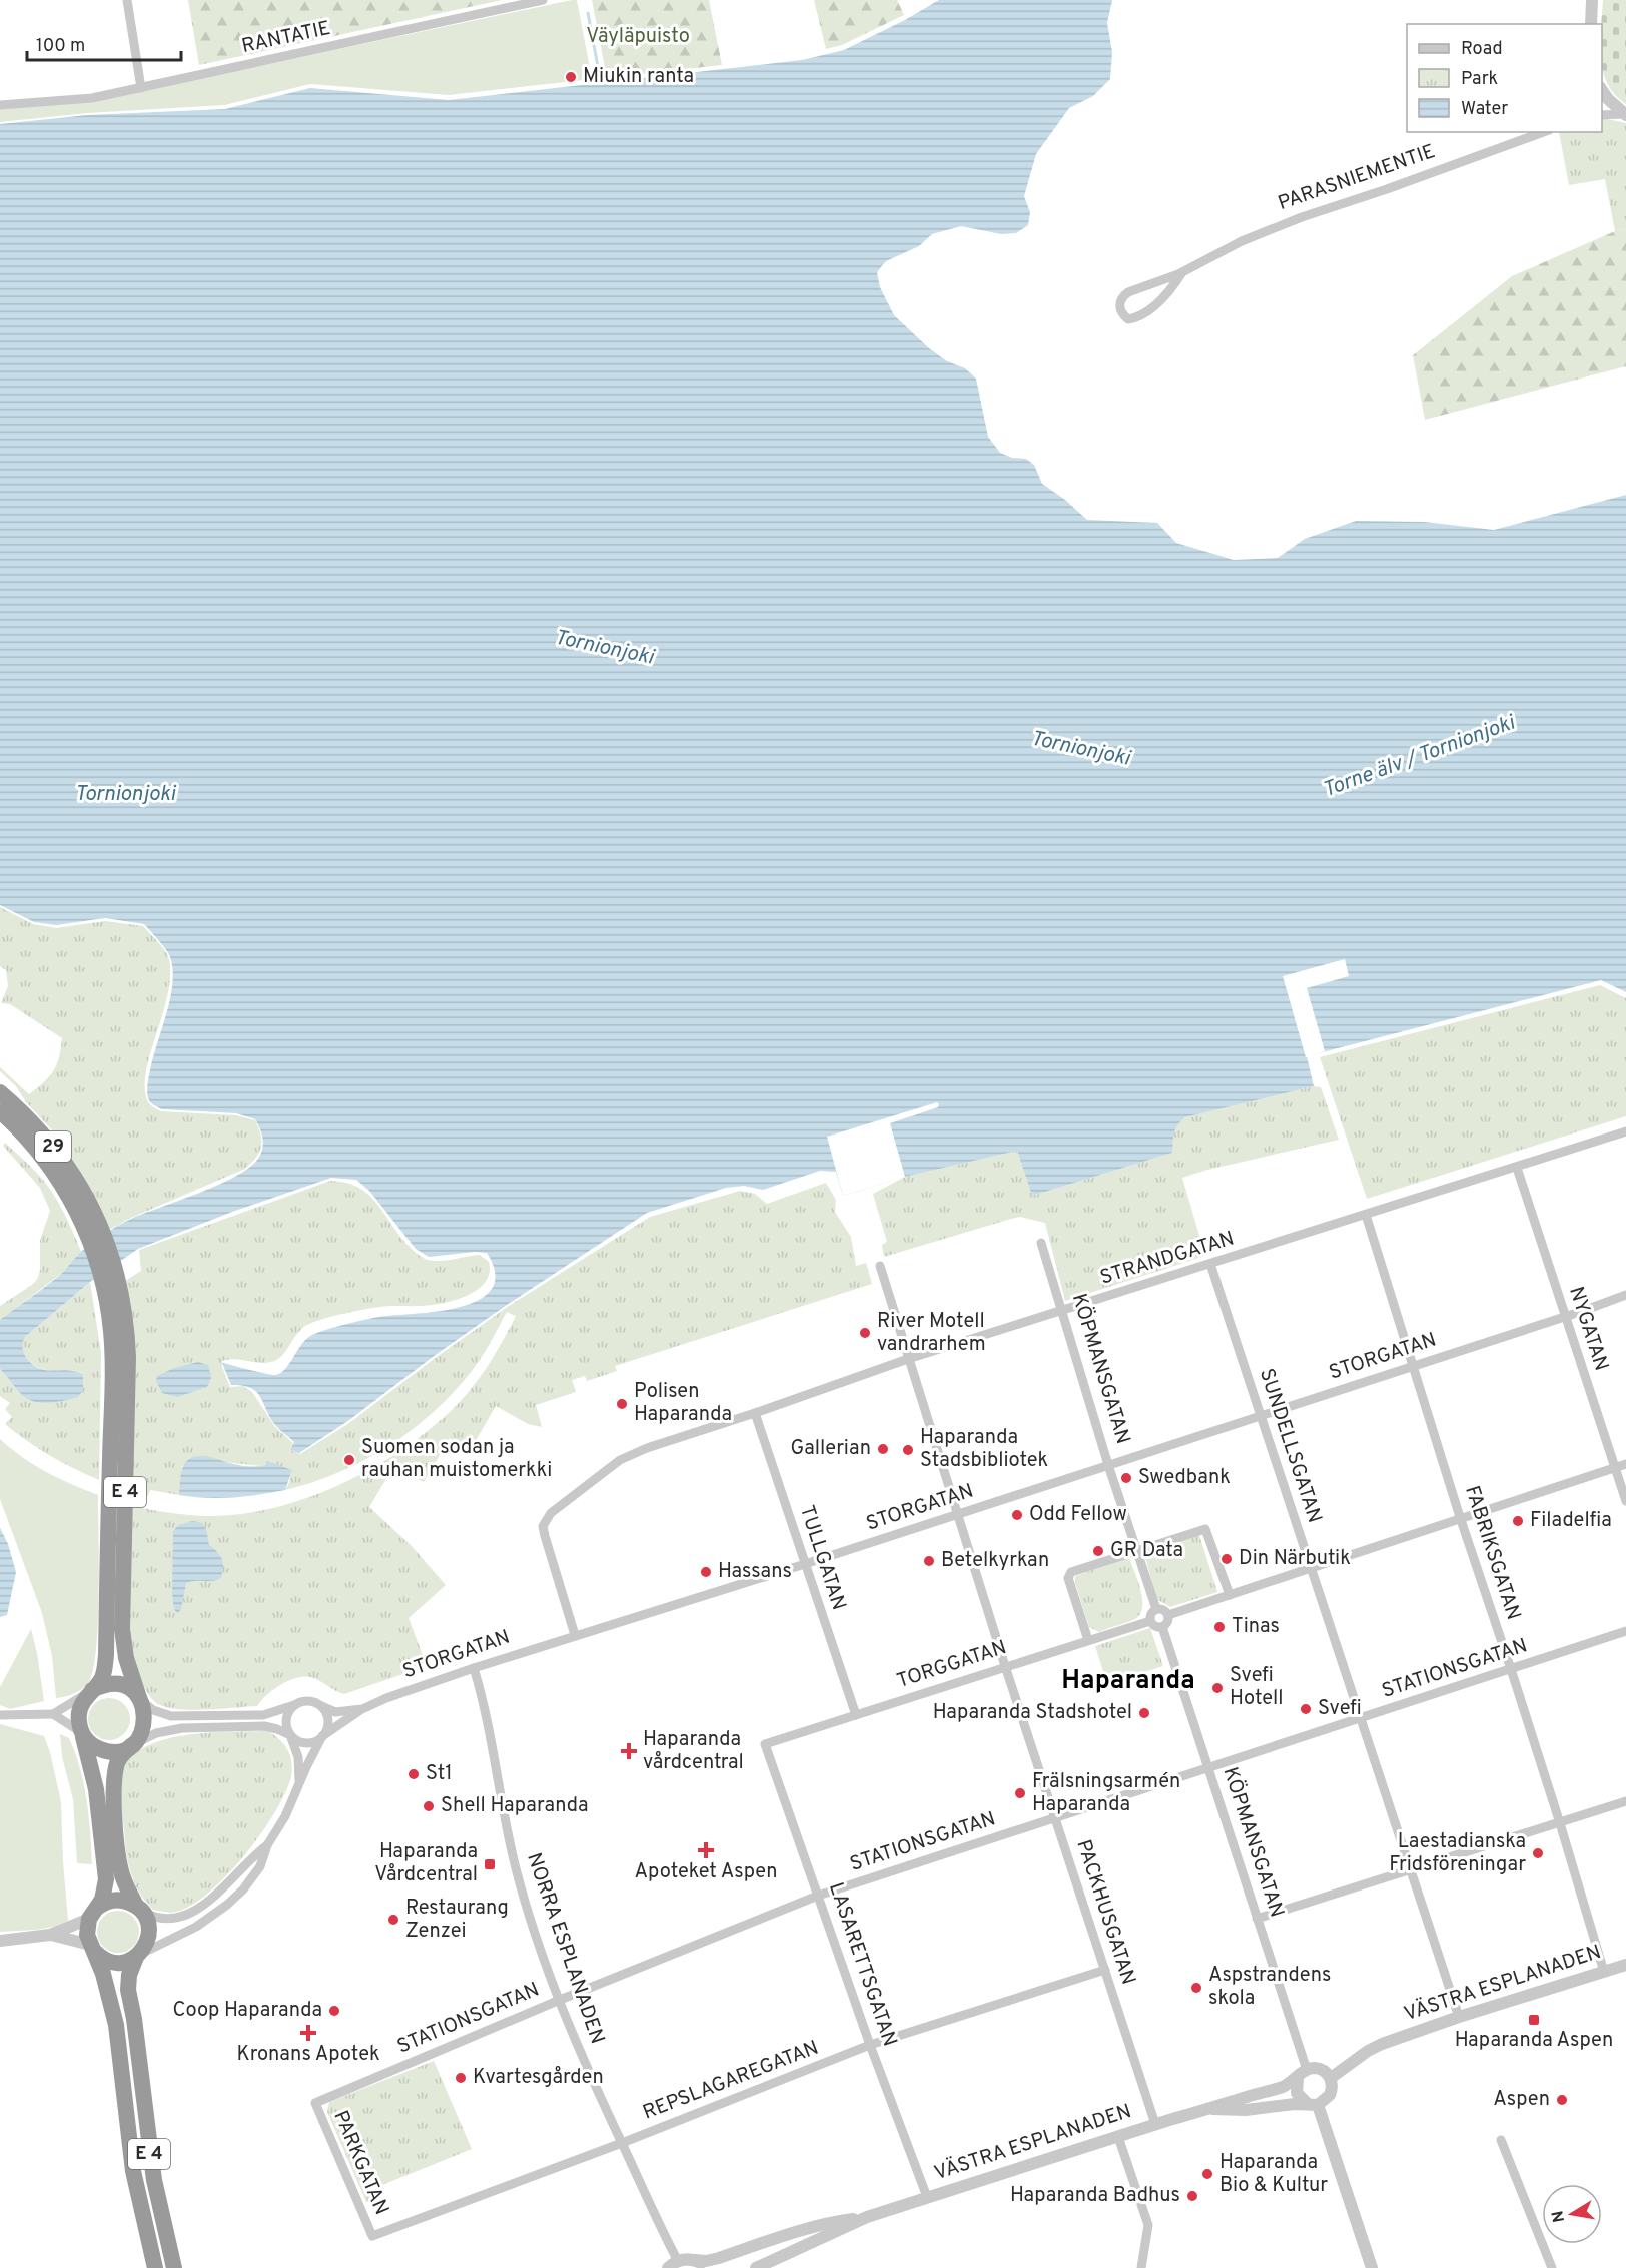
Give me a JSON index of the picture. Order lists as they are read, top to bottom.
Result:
{
  "streets": {
    "highway": ["29", "E 4"],
    "street": [
      "RANTATIE",
      "PARASNIEMENTIE",
      "STRANDGATAN",
      "NYGATAN",
      "STORGATAN",
      "KÖPMANSGATAN",
      "SUNDELLSGATAN",
      "FABRIKSGATAN",
      "TULLGATAN",
      "TORGGATAN",
      "STATIONSGATAN",
      "PACKHUSGATAN",
      "NORRA ESPLANADEN",
      "LASARETTSGATAN",
      "VÄSTRA ESPLANADEN",
      "REPSLAGAREGATAN",
      "PARKGATAN"
    ]
  },
  "crossings": [
    ["29", "E 4"],
    ["STRANDGATAN", "NYGATAN"],
    ["STRANDGATAN", "STORGATAN"],
    ["STRANDGATAN", "KÖPMANSGATAN"],
    ["STRANDGATAN", "SUNDELLSGATAN"],
    ["STRANDGATAN", "FABRIKSGATAN"],
    ["STRANDGATAN", "TULLGATAN"],
    ["STRANDGATAN", "PACKHUSGATAN"],
    ["NYGATAN", "STORGATAN"],
    ["STORGATAN", "KÖPMANSGATAN"],
    ["STORGATAN", "SUNDELLSGATAN"],
    ["STORGATAN", "E 4"],
    ["STORGATAN", "FABRIKSGATAN"],
    ["STORGATAN", "TULLGATAN"],
    ["STORGATAN", "PACKHUSGATAN"],
    ["STORGATAN", "NORRA ESPLANADEN"],
    ["KÖPMANSGATAN", "TORGGATAN"],
    ["KÖPMANSGATAN", "STATIONSGATAN"],
    ["KÖPMANSGATAN", "VÄSTRA ESPLANADEN"],
    ["SUNDELLSGATAN", "STATIONSGATAN"],
    ["SUNDELLSGATAN", "VÄSTRA ESPLANADEN"],
    ["FABRIKSGATAN", "STATIONSGATAN"],
    ["FABRIKSGATAN", "VÄSTRA ESPLANADEN"],
    ["TULLGATAN", "TORGGATAN"],
    ["TORGGATAN", "PACKHUSGATAN"],
    ["TORGGATAN", "LASARETTSGATAN"],
    ["STATIONSGATAN", "PACKHUSGATAN"],
    ["STATIONSGATAN", "NORRA ESPLANADEN"],
    ["STATIONSGATAN", "LASARETTSGATAN"],
    ["STATIONSGATAN", "PARKGATAN"],
    ["PACKHUSGATAN", "VÄSTRA ESPLANADEN"],
    ["PACKHUSGATAN", "REPSLAGAREGATAN"],
    ["NORRA ESPLANADEN", "VÄSTRA ESPLANADEN"],
    ["NORRA ESPLANADEN", "REPSLAGAREGATAN"],
    ["LASARETTSGATAN", "VÄSTRA ESPLANADEN"],
    ["LASARETTSGATAN", "REPSLAGAREGATAN"],
    ["REPSLAGAREGATAN", "PARKGATAN"]
  ],
  "districts": ["Haparanda"],
  "water": ["Tornionjoki", "Torne älv / Tornionjoki"],
  "parks": ["Väyläpuisto"],
  "places": {
    "other": [
      "Miukin ranta",
      "River Motell vandrarhem",
      "Polisen Haparanda",
      "Gallerian",
      "Haparanda Stadsbibliotek",
      "Suomen sodan ja rauhan muistomerkki",
      "Swedbank",
      "Odd Fellow",
      "Filadelfia",
      "GR Data",
      "Din Närbutik",
      "Betelkyrkan",
      "Hassans",
      "Tinas",
      "Svefi Hotell",
      "Svefi",
      "Haparanda Stadshotel",
      "St1",
      "Frälsningsarmén Haparanda",
      "Shell Haparanda",
      "Laestadianska Fridsföreningar",
      "Restaurang Zenzei",
      "Aspstrandens skola",
      "Coop Haparanda",
      "Kvartesgården",
      "Aspen",
      "Haparanda Bio & Kultur",
      "Haparanda Badhus"
    ],
    "health": ["Haparanda vårdcentral", "Apoteket Aspen", "Kronans Apotek"],
    "transit": ["Haparanda Vårdcentral", "Haparanda Aspen"]
  },
  "legend": ["Road", "Park", "Water"],
  "scale_bar": "100 m",
  "north": "left"
}
